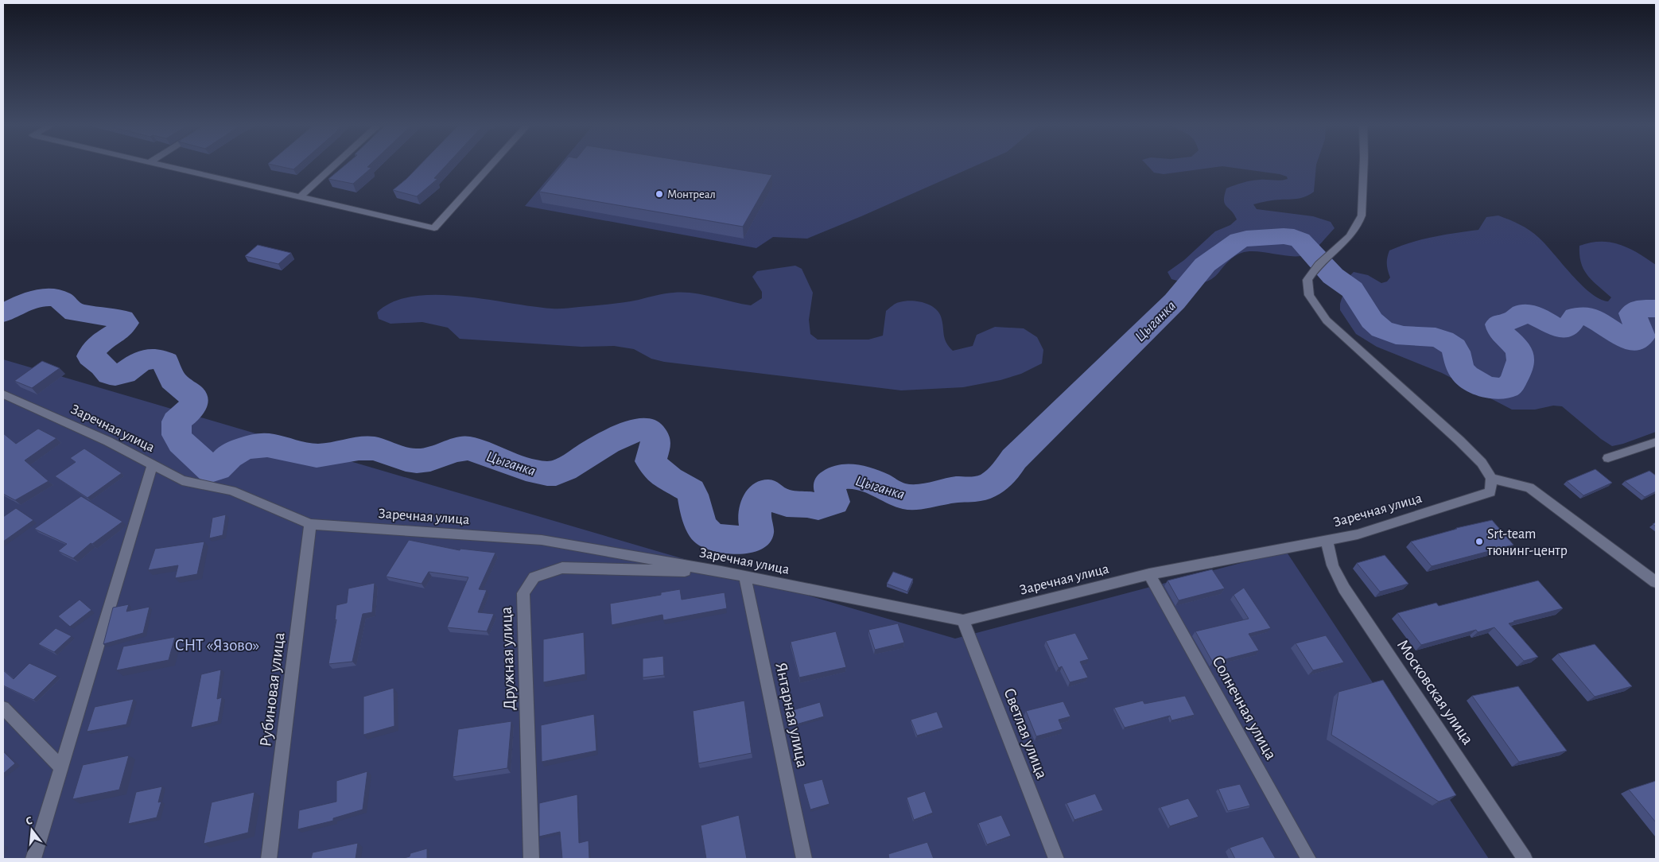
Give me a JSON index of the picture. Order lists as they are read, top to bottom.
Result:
{
  "streets": {
    "street": [
      "Заречная улица",
      "Дружная улица",
      "Рубиновая улица",
      "Московская улица",
      "Солнечная улица",
      "Янтарная улица",
      "Светлая улица"
    ]
  },
  "crossings": [
    ["Заречная улица", "Дружная улица"],
    ["Заречная улица", "Рубиновая улица"],
    ["Заречная улица", "Московская улица"],
    ["Заречная улица", "Солнечная улица"],
    ["Заречная улица", "Янтарная улица"],
    ["Заречная улица", "Светлая улица"]
  ],
  "water": ["Цыганка"],
  "parks": ["СНТ «Язово»"],
  "places": ["Монтреал", "Srt-team тюнинг-центр"],
  "north": "top"
}
